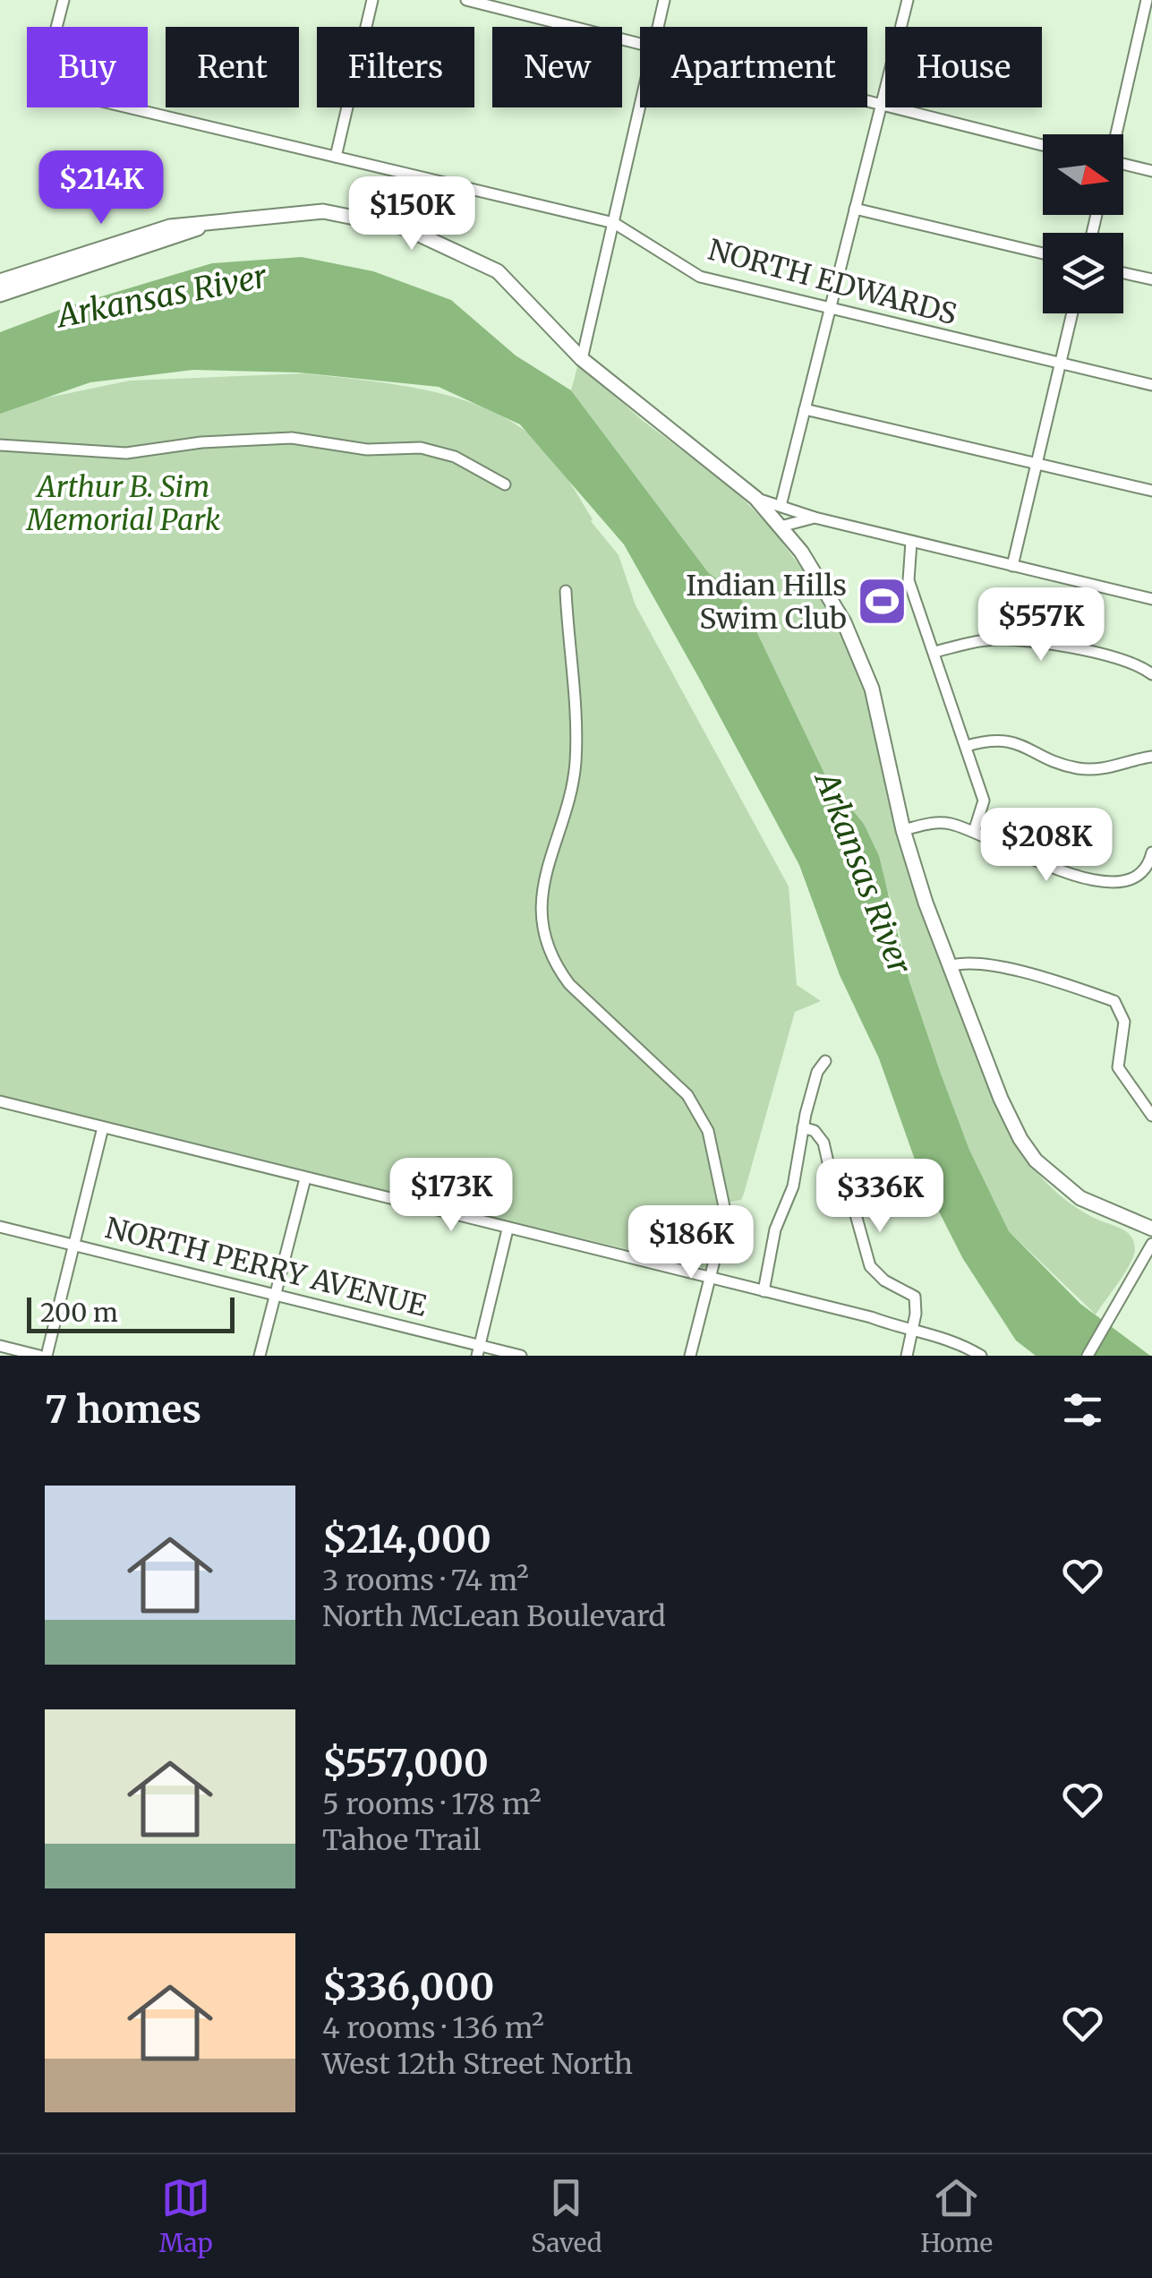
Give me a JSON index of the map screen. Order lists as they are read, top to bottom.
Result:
{
  "streets": {
    "street": ["NORTH EDWARDS", "NORTH PERRY AVENUE"]
  },
  "water": ["Arkansas River"],
  "parks": ["Arthur B. Sim Memorial Park"],
  "places": {
    "sports": ["Indian Hills Swim Club"]
  },
  "scale_bar": "200 m",
  "north": "right",
  "page": {
    "chip": [
      "Buy",
      "Rent",
      "Filters",
      "New",
      "Apartment",
      "House"
    ],
    "price": [
      "$214K",
      "$150K",
      "$557K",
      "$208K",
      "$173K",
      "$336K",
      "$186K"
    ],
    "scale": "200 m",
    "heading": "7 homes",
    "list": [
      {
        "name": "$214,000",
        "note": "3 rooms · 74 m² · North McLean Boulevard"
      },
      {
        "name": "$557,000",
        "note": "5 rooms · 178 m² · Tahoe Trail"
      },
      {
        "name": "$336,000",
        "note": "4 rooms · 136 m² · West 12th Street North"
      }
    ],
    "tabs": ["Map", "Saved", "Home"]
  }
}
